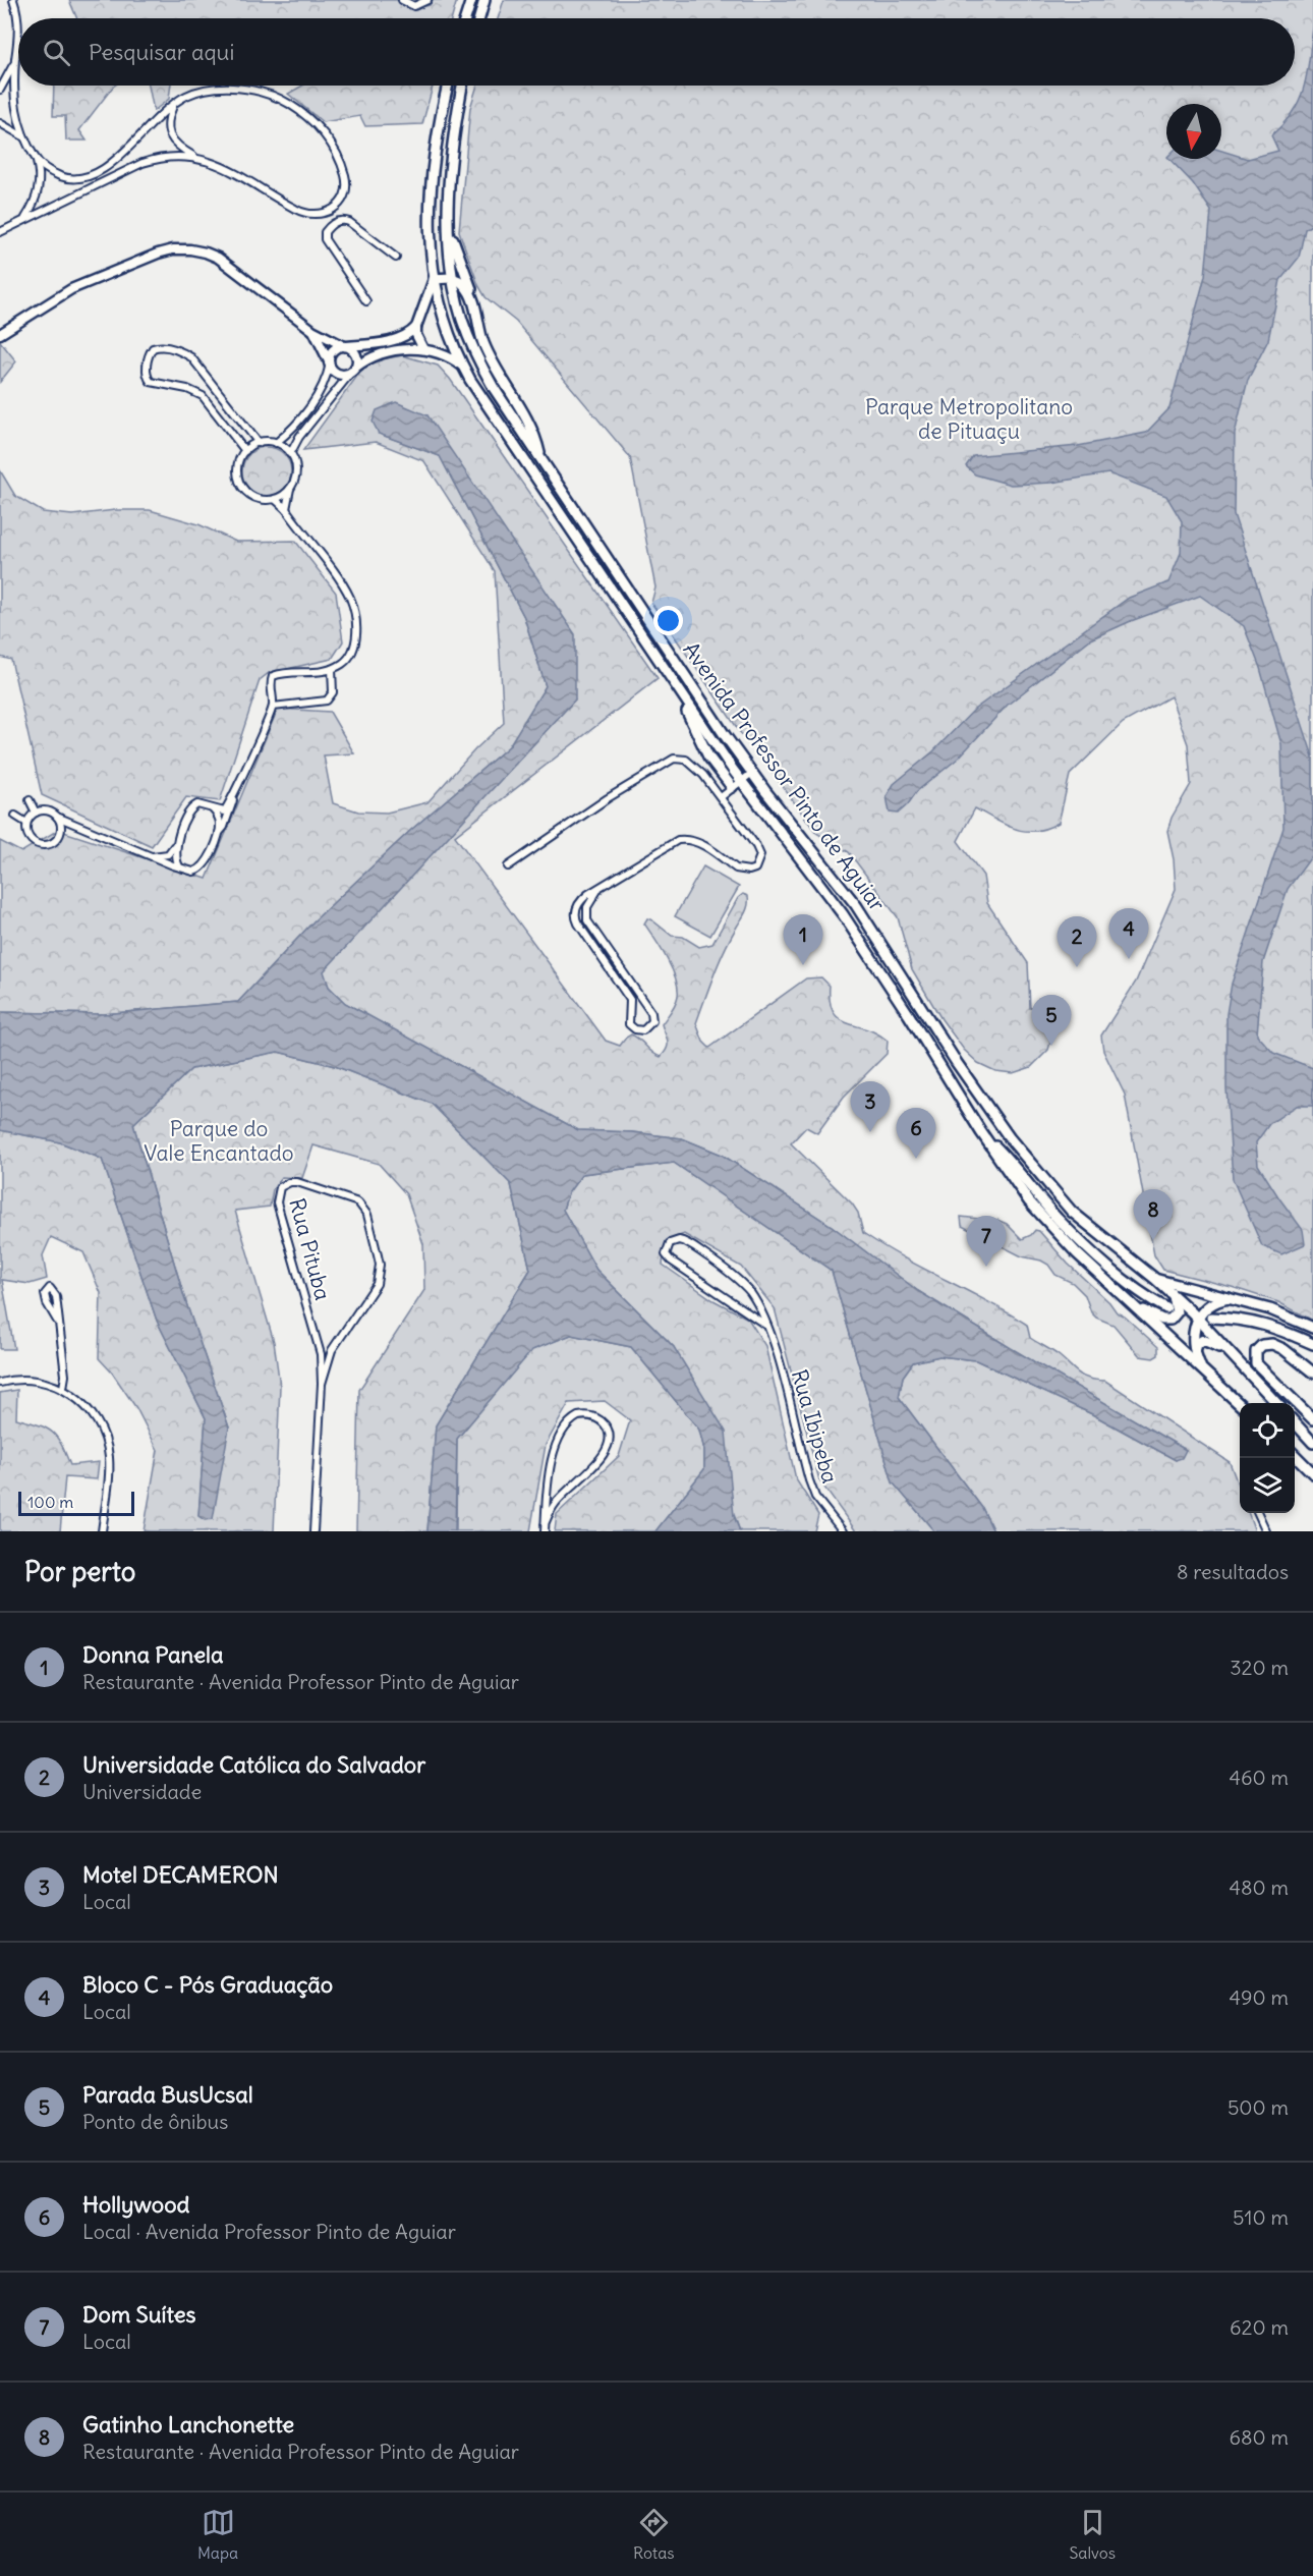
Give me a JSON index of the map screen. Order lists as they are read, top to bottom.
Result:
{
  "streets": {
    "main road": ["Avenida Professor Pinto de Aguiar"],
    "street": ["Rua Pituba", "Rua Ibipeba"]
  },
  "parks": ["Parque Metropolitano de Pituaçu", "Parque do Vale Encantado"],
  "scale_bar": "100 m",
  "north": "bottom",
  "page": {
    "search": "Pesquisar aqui",
    "pins": [
      "4",
      "1",
      "2",
      "5",
      "3",
      "6",
      "8",
      "7"
    ],
    "scale": "100 m",
    "heading": ["Por perto", "8 resultados"],
    "list": [
      {
        "mark": "1",
        "name": "Donna Panela",
        "note": "Restaurante · Avenida Professor Pinto de Aguiar",
        "value": "320 m"
      },
      {
        "mark": "2",
        "name": "Universidade Católica do Salvador",
        "note": "Universidade",
        "value": "460 m"
      },
      {
        "mark": "3",
        "name": "Motel DECAMERON",
        "note": "Local",
        "value": "480 m"
      },
      {
        "mark": "4",
        "name": "Bloco C - Pós Graduação",
        "note": "Local",
        "value": "490 m"
      },
      {
        "mark": "5",
        "name": "Parada BusUcsal",
        "note": "Ponto de ônibus",
        "value": "500 m"
      },
      {
        "mark": "6",
        "name": "Hollywood",
        "note": "Local · Avenida Professor Pinto de Aguiar",
        "value": "510 m"
      },
      {
        "mark": "7",
        "name": "Dom Suítes",
        "note": "Local",
        "value": "620 m"
      },
      {
        "mark": "8",
        "name": "Gatinho Lanchonette",
        "note": "Restaurante · Avenida Professor Pinto de Aguiar",
        "value": "680 m"
      }
    ],
    "nav": ["Mapa", "Rotas", "Salvos"]
  }
}
